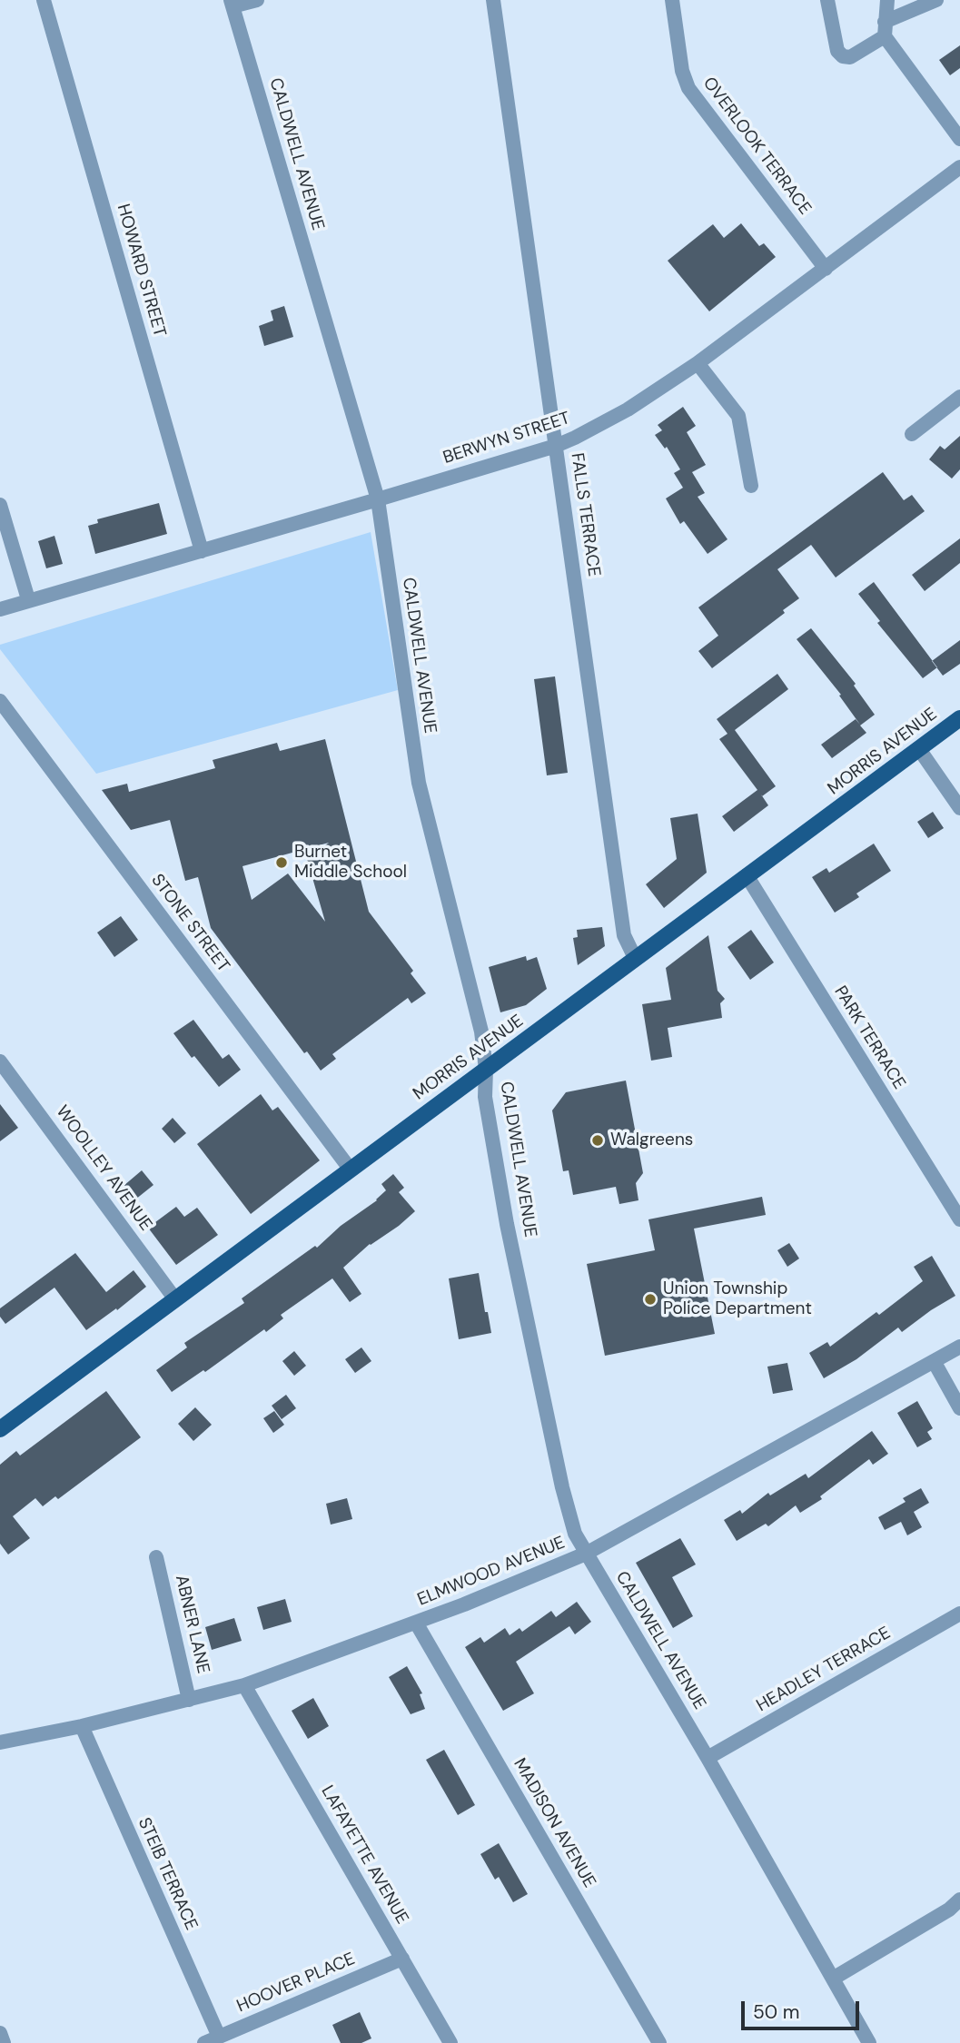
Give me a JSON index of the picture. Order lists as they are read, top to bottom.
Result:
{
  "streets": {
    "main road": ["MORRIS AVENUE"],
    "street": [
      "OVERLOOK TERRACE",
      "CALDWELL AVENUE",
      "HOWARD STREET",
      "BERWYN STREET",
      "FALLS TERRACE",
      "STONE STREET",
      "PARK TERRACE",
      "WOOLLEY AVENUE",
      "ELMWOOD AVENUE",
      "ABNER LANE",
      "HEADLEY TERRACE",
      "MADISON AVENUE",
      "LAFAYETTE AVENUE",
      "STEIB TERRACE",
      "HOOVER PLACE"
    ]
  },
  "crossings": [
    ["OVERLOOK TERRACE", "BERWYN STREET"],
    ["CALDWELL AVENUE", "BERWYN STREET"],
    ["CALDWELL AVENUE", "MORRIS AVENUE"],
    ["CALDWELL AVENUE", "ELMWOOD AVENUE"],
    ["CALDWELL AVENUE", "HEADLEY TERRACE"],
    ["HOWARD STREET", "BERWYN STREET"],
    ["BERWYN STREET", "FALLS TERRACE"],
    ["FALLS TERRACE", "MORRIS AVENUE"],
    ["MORRIS AVENUE", "STONE STREET"],
    ["MORRIS AVENUE", "PARK TERRACE"],
    ["MORRIS AVENUE", "WOOLLEY AVENUE"],
    ["ELMWOOD AVENUE", "ABNER LANE"],
    ["ELMWOOD AVENUE", "MADISON AVENUE"],
    ["ELMWOOD AVENUE", "LAFAYETTE AVENUE"],
    ["ELMWOOD AVENUE", "STEIB TERRACE"],
    ["LAFAYETTE AVENUE", "HOOVER PLACE"],
    ["STEIB TERRACE", "HOOVER PLACE"]
  ],
  "places": ["Burnet Middle School", "Walgreens", "Union Township Police Department"],
  "scale_bar": "50 m"
}
